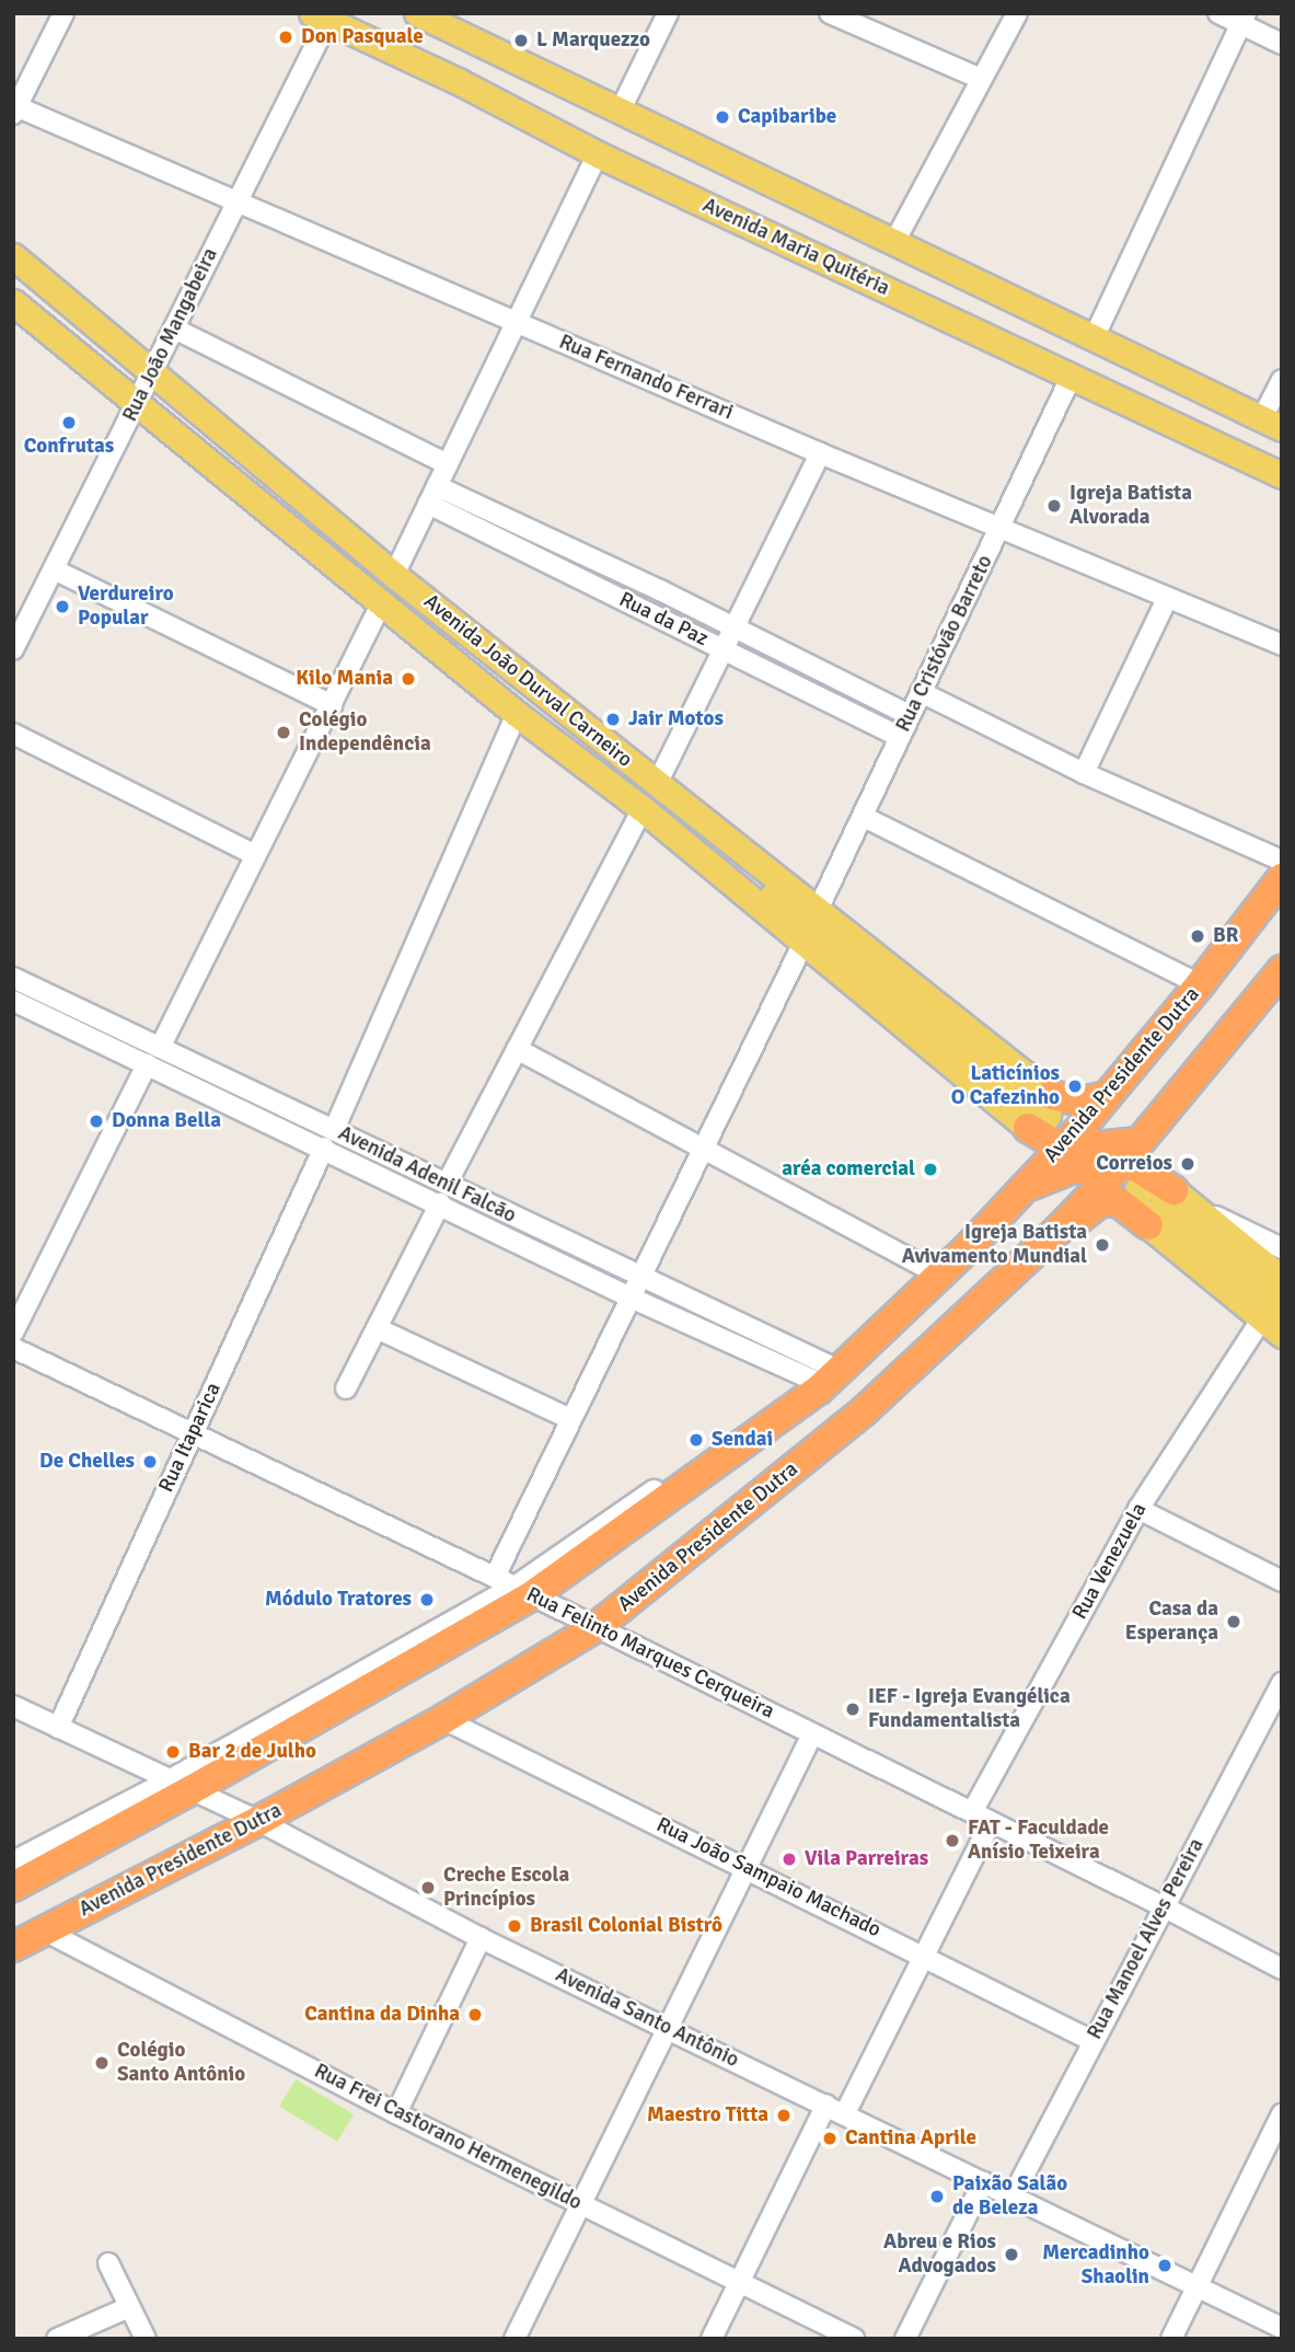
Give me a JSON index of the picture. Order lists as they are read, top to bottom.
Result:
{
  "streets": {
    "highway": ["Avenida Presidente Dutra"],
    "main road": ["Avenida Maria Quitéria", "Avenida João Durval Carneiro"],
    "street": [
      "Rua João Mangabeira",
      "Rua Fernando Ferrari",
      "Rua da Paz",
      "Rua Cristóvão Barreto",
      "Avenida Adenil Falcão",
      "Rua Itaparica",
      "Rua Venezuela",
      "Rua Felinto Marques Cerqueira",
      "Rua João Sampaio Machado",
      "Rua Manoel Alves Pereira",
      "Avenida Santo Antônio",
      "Rua Frei Castorano Hermenegildo"
    ]
  },
  "crossings": [
    ["Avenida Maria Quitéria", "Rua João Mangabeira"],
    ["Avenida Maria Quitéria", "Rua Cristóvão Barreto"],
    ["Rua João Mangabeira", "Rua Fernando Ferrari"],
    ["Rua João Mangabeira", "Avenida João Durval Carneiro"],
    ["Rua Fernando Ferrari", "Rua Cristóvão Barreto"],
    ["Rua da Paz", "Rua Cristóvão Barreto"],
    ["Rua Cristóvão Barreto", "Avenida João Durval Carneiro"],
    ["Avenida Presidente Dutra", "Avenida Adenil Falcão"],
    ["Avenida Presidente Dutra", "Rua Felinto Marques Cerqueira"],
    ["Avenida Presidente Dutra", "Rua João Sampaio Machado"],
    ["Avenida Presidente Dutra", "Avenida Santo Antônio"],
    ["Avenida Presidente Dutra", "Rua Frei Castorano Hermenegildo"],
    ["Avenida Adenil Falcão", "Rua Itaparica"],
    ["Rua Itaparica", "Rua Felinto Marques Cerqueira"],
    ["Rua Itaparica", "Avenida Santo Antônio"],
    ["Rua Venezuela", "Rua Felinto Marques Cerqueira"],
    ["Rua Felinto Marques Cerqueira", "Rua Manoel Alves Pereira"],
    ["Rua João Sampaio Machado", "Rua Manoel Alves Pereira"],
    ["Rua Manoel Alves Pereira", "Avenida Santo Antônio"]
  ],
  "places": [
    "Don Pasquale",
    "L Marquezzo",
    "Capibaribe",
    "Confrutas",
    "Igreja Batista Alvorada",
    "Verdureiro Popular",
    "Kilo Mania",
    "Jair Motos",
    "Colégio Independência",
    "BR",
    "Laticínios O Cafezinho",
    "Donna Bella",
    "Correios",
    "aréa comercial",
    "Igreja Batista Avivamento Mundial",
    "Sendai",
    "De Chelles",
    "Módulo Tratores",
    "Casa da Esperança",
    "IEF - Igreja Evangélica Fundamentalista",
    "Bar 2 de Julho",
    "FAT - Faculdade Anísio Teixeira",
    "Vila Parreiras",
    "Creche Escola Princípios",
    "Brasil Colonial Bistrô",
    "Cantina da Dinha",
    "Colégio Santo Antônio",
    "Maestro Titta",
    "Cantina Aprile",
    "Paixão Salão de Beleza",
    "Abreu e Rios Advogados",
    "Mercadinho Shaolin"
  ]
}
